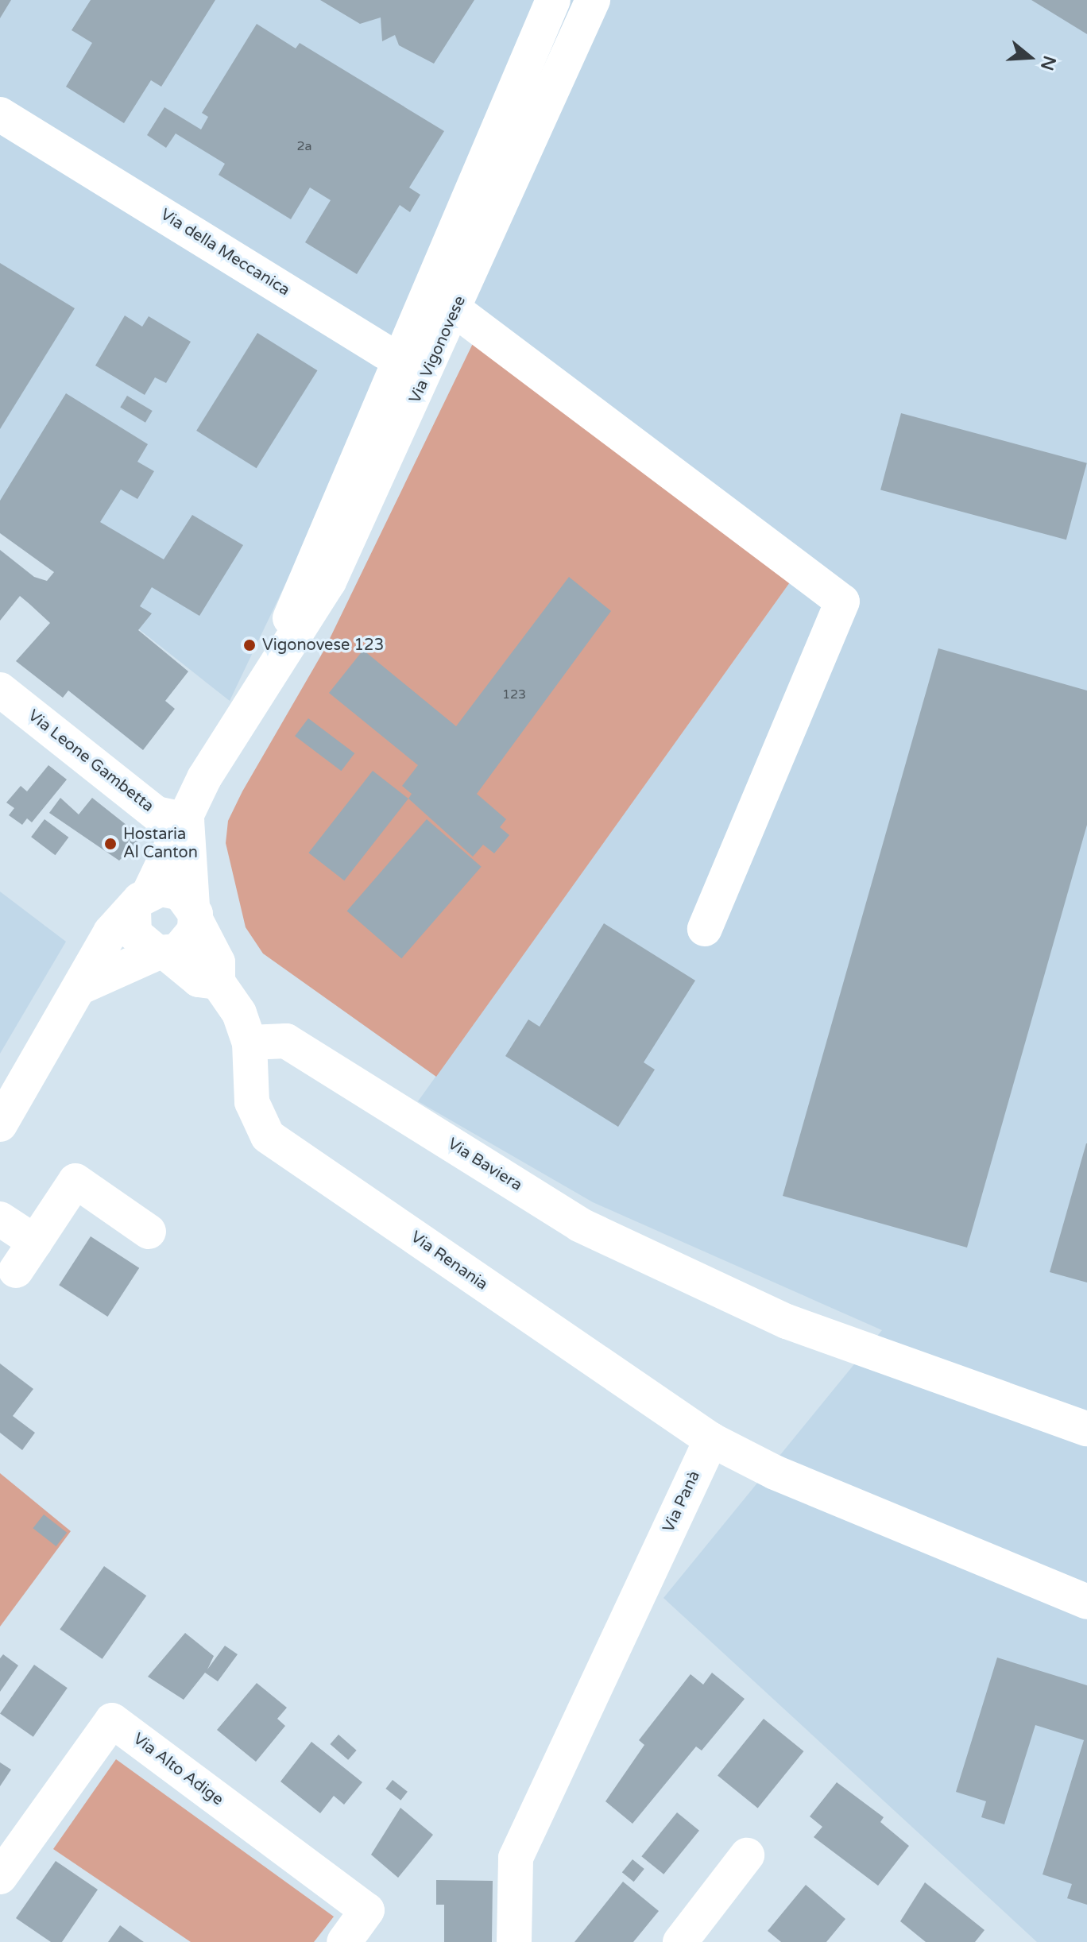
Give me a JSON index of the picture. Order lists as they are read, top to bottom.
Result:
{
  "streets": {
    "street": [
      "Via della Meccanica",
      "Via Vigonovese",
      "Via Leone Gambetta",
      "Via Baviera",
      "Via Renania",
      "Via Panà",
      "Via Alto Adige"
    ]
  },
  "crossings": [
    ["Via della Meccanica", "Via Vigonovese"],
    ["Via Vigonovese", "Via Leone Gambetta"],
    ["Via Baviera", "Via Renania"],
    ["Via Renania", "Via Panà"]
  ],
  "places": ["Vigonovese 123", "Hostaria Al Canton"],
  "house_numbers": ["2a", "123"],
  "north": "right"
}
